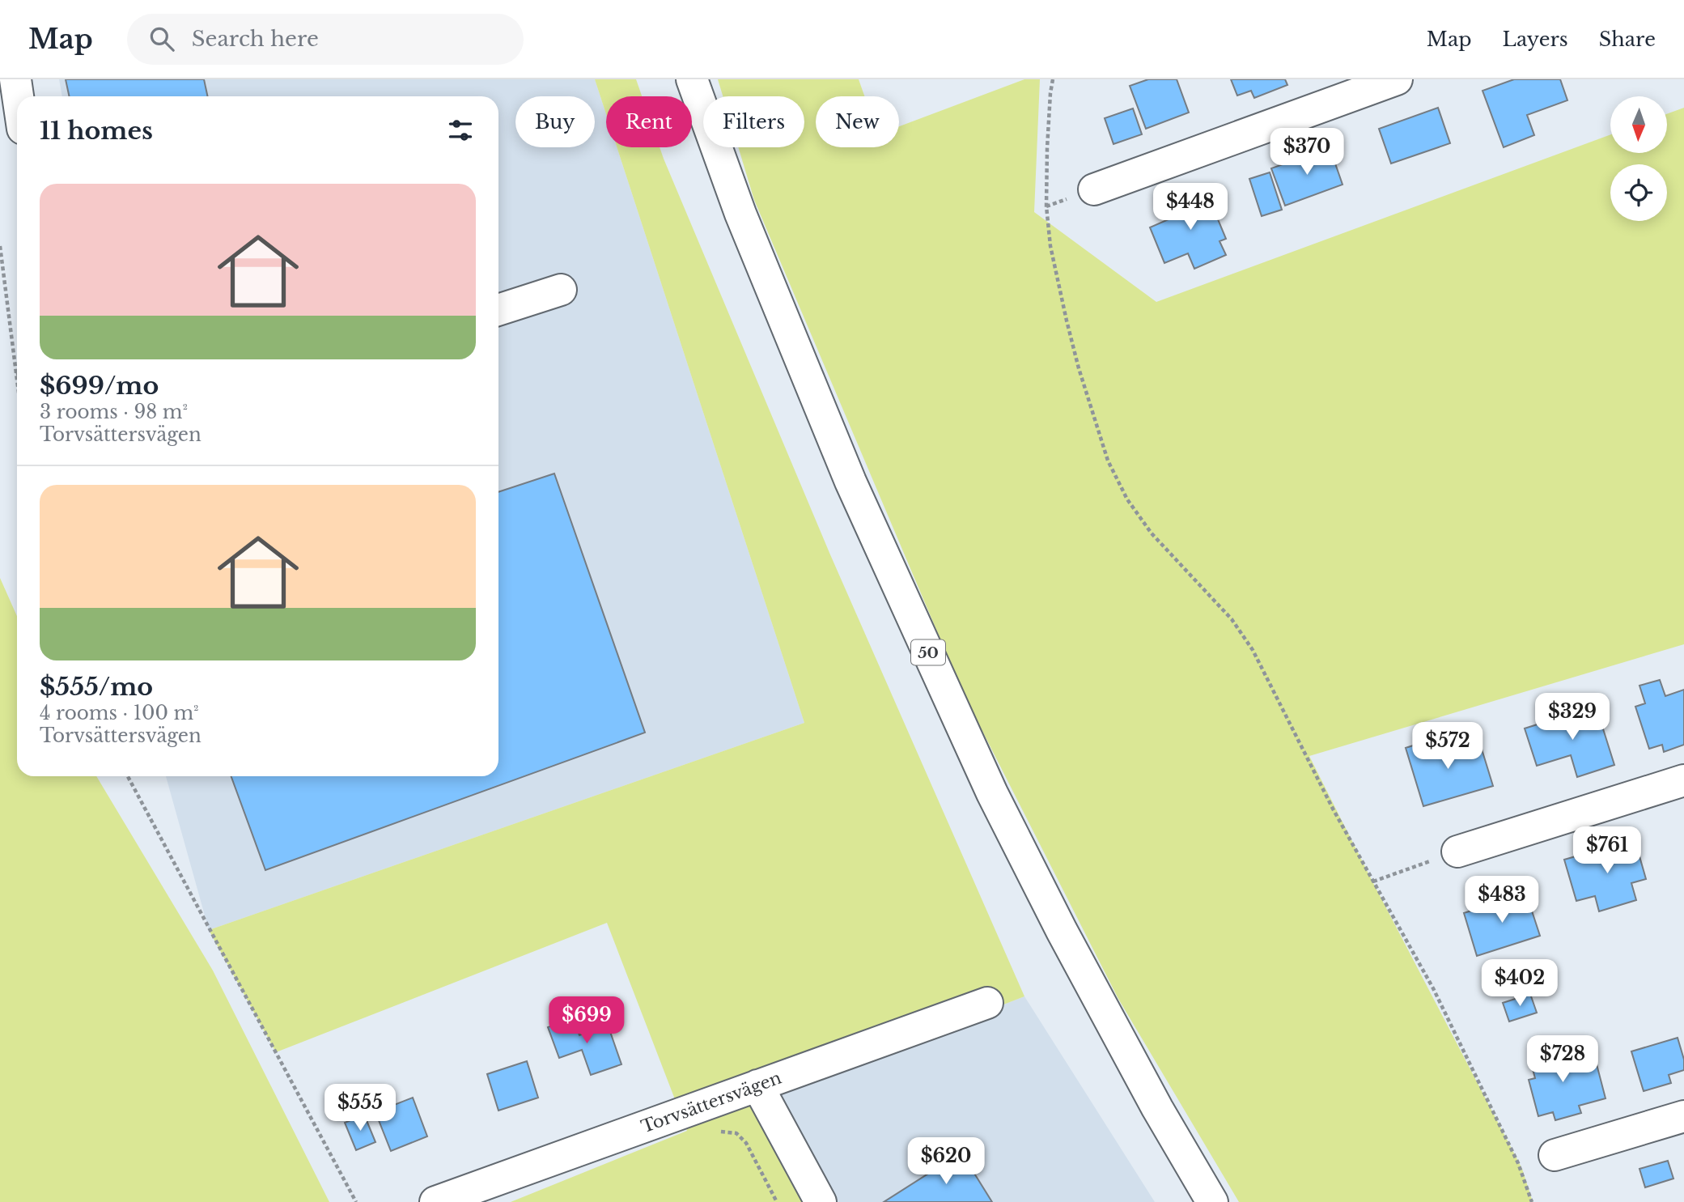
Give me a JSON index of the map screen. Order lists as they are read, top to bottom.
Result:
{
  "streets": {
    "main road": ["50", "Torvsättersvägen"]
  },
  "north": "bottom",
  "page": {
    "header": "Map",
    "search": "Search here",
    "nav": ["Map", "Layers", "Share"],
    "chip": [
      "Buy",
      "Rent",
      "Filters",
      "New"
    ],
    "heading": "11 homes",
    "price": [
      "$370",
      "$448",
      "$329",
      "$572",
      "$761",
      "$483",
      "$402",
      "$699",
      "$728",
      "$555",
      "$620"
    ],
    "list": [
      {
        "name": "$699/mo",
        "note": "3 rooms · 98 m² · Torvsättersvägen"
      },
      {
        "name": "$555/mo",
        "note": "4 rooms · 100 m² · Torvsättersvägen"
      }
    ]
  }
}
